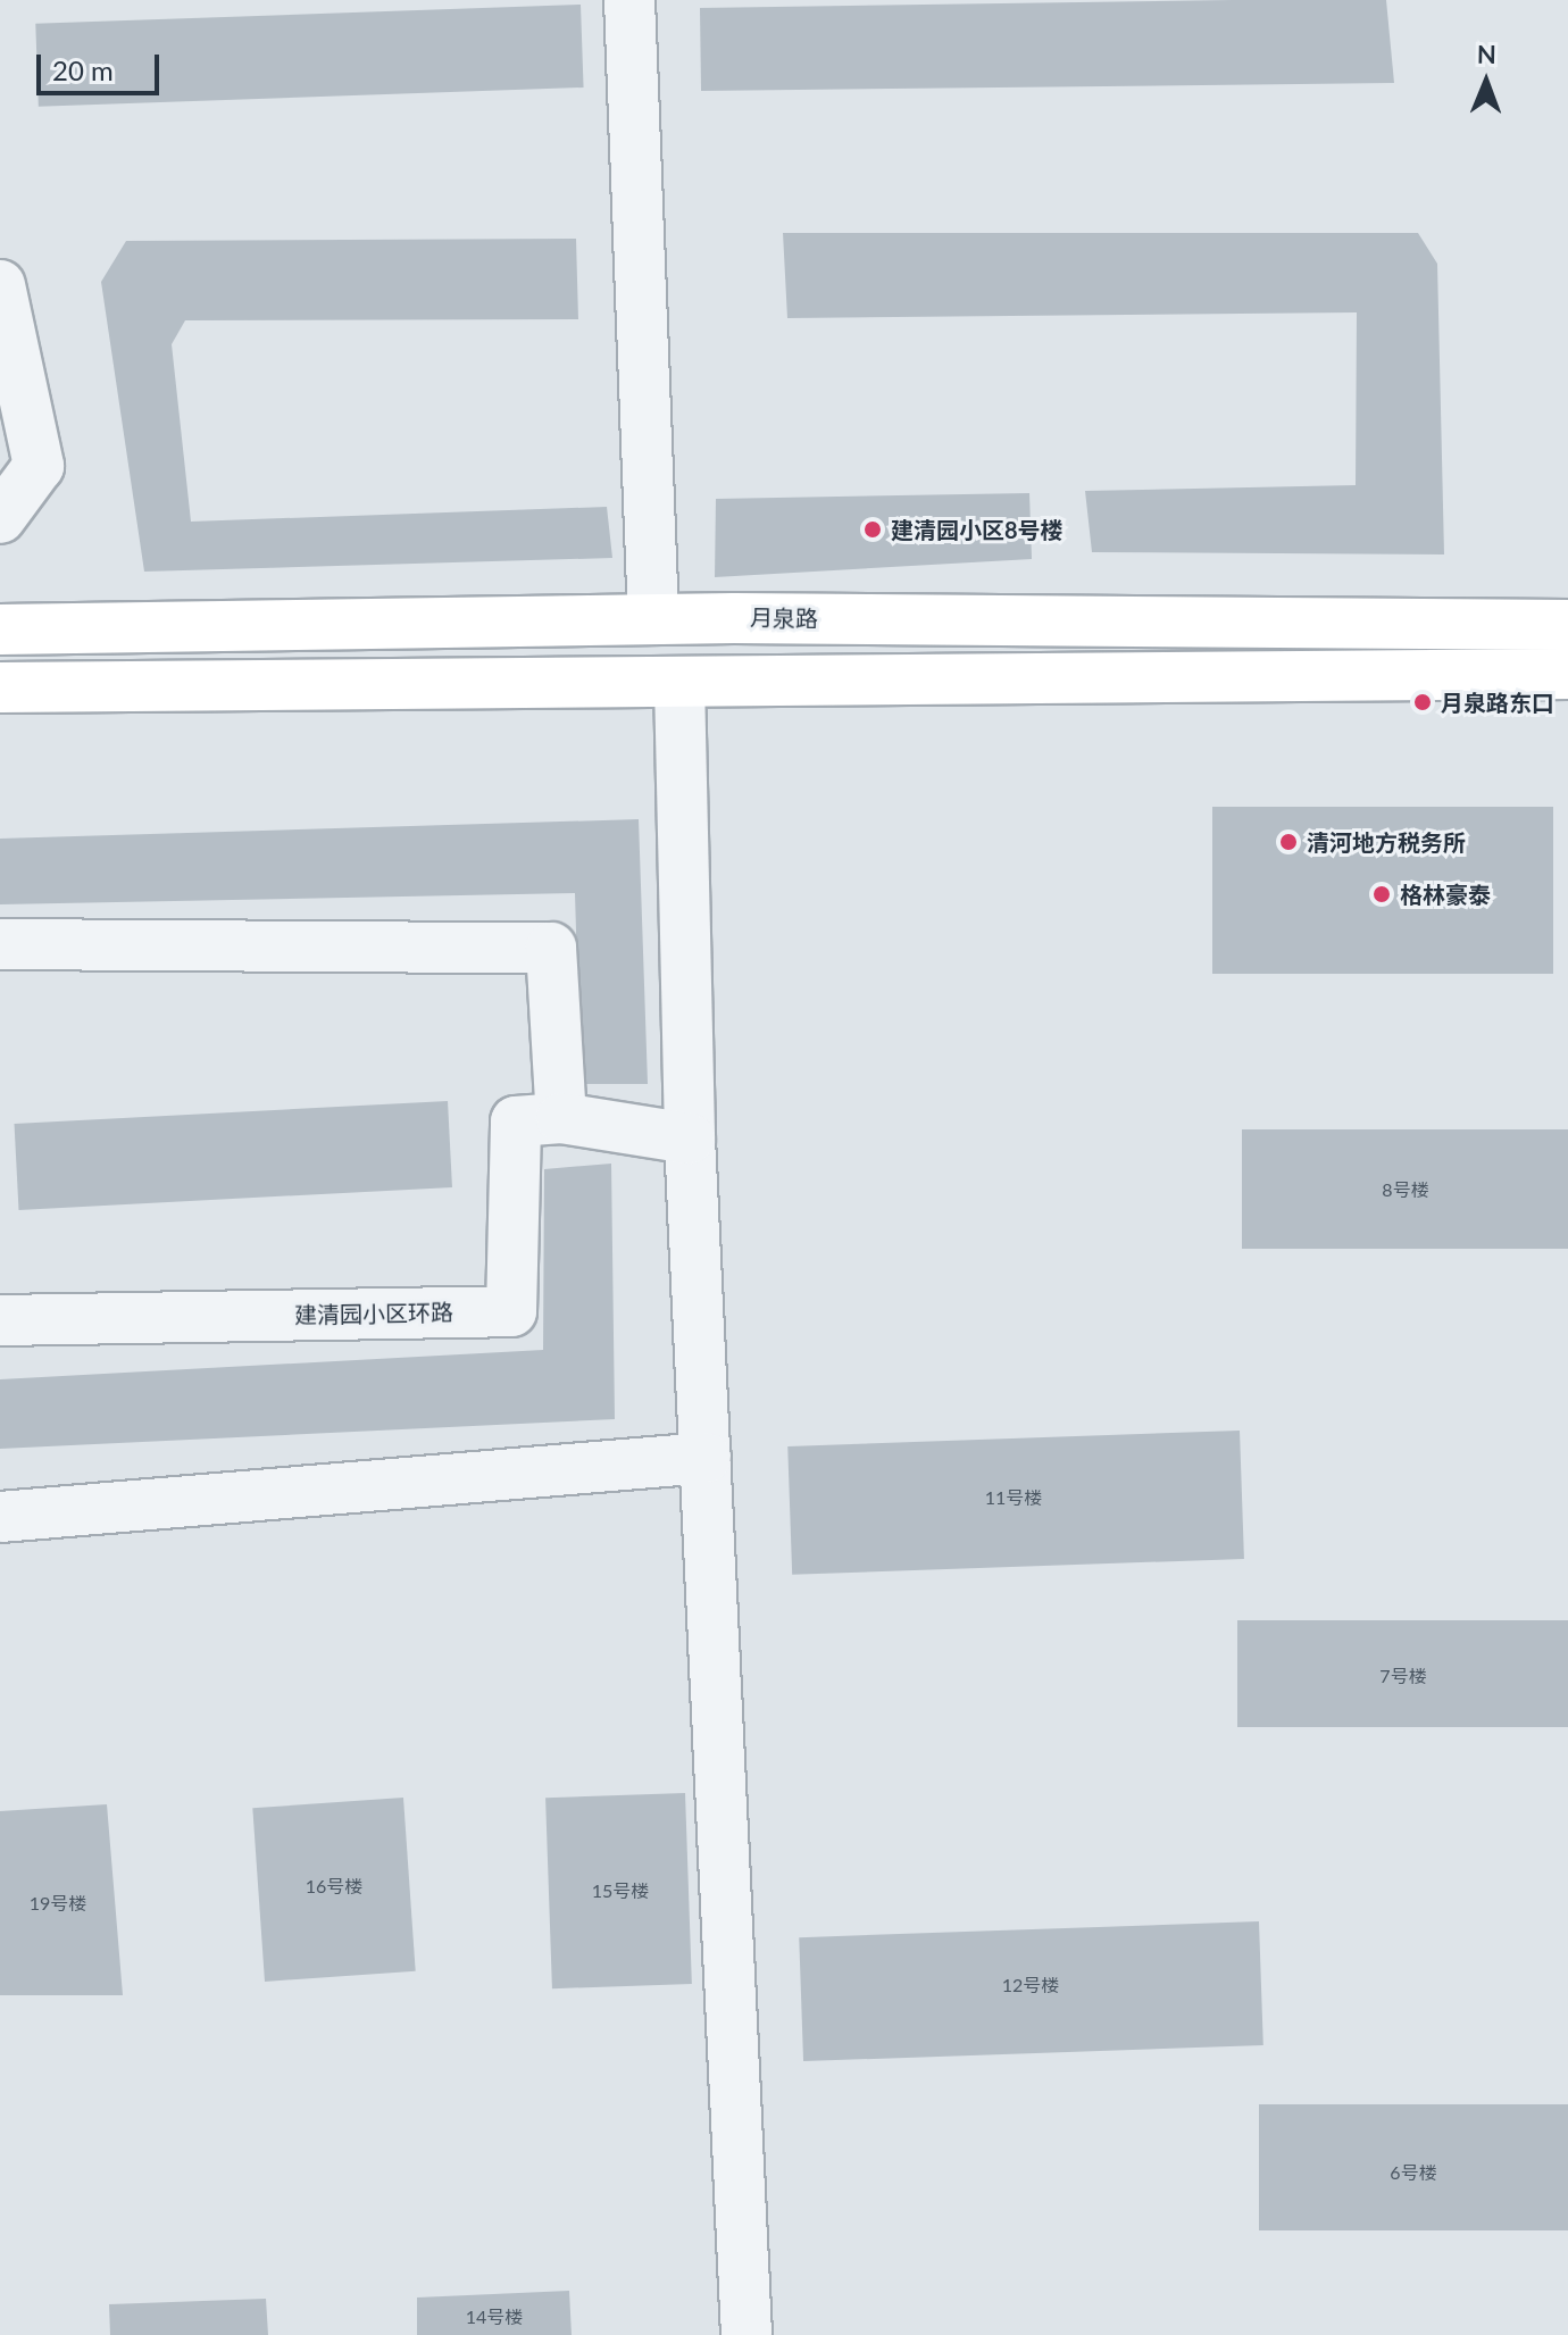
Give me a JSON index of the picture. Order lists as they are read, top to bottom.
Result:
{
  "streets": {
    "main road": ["月泉路"],
    "street": ["建清园小区环路"]
  },
  "places": [
    "建清园小区8号楼",
    "月泉路东口",
    "清河地方税务所",
    "格林豪泰"
  ],
  "house_numbers": [
    "8号楼",
    "11号楼",
    "7号楼",
    "16号楼",
    "15号楼",
    "19号楼",
    "12号楼",
    "6号楼",
    "14号楼"
  ],
  "scale_bar": "20 m",
  "north": "top"
}
